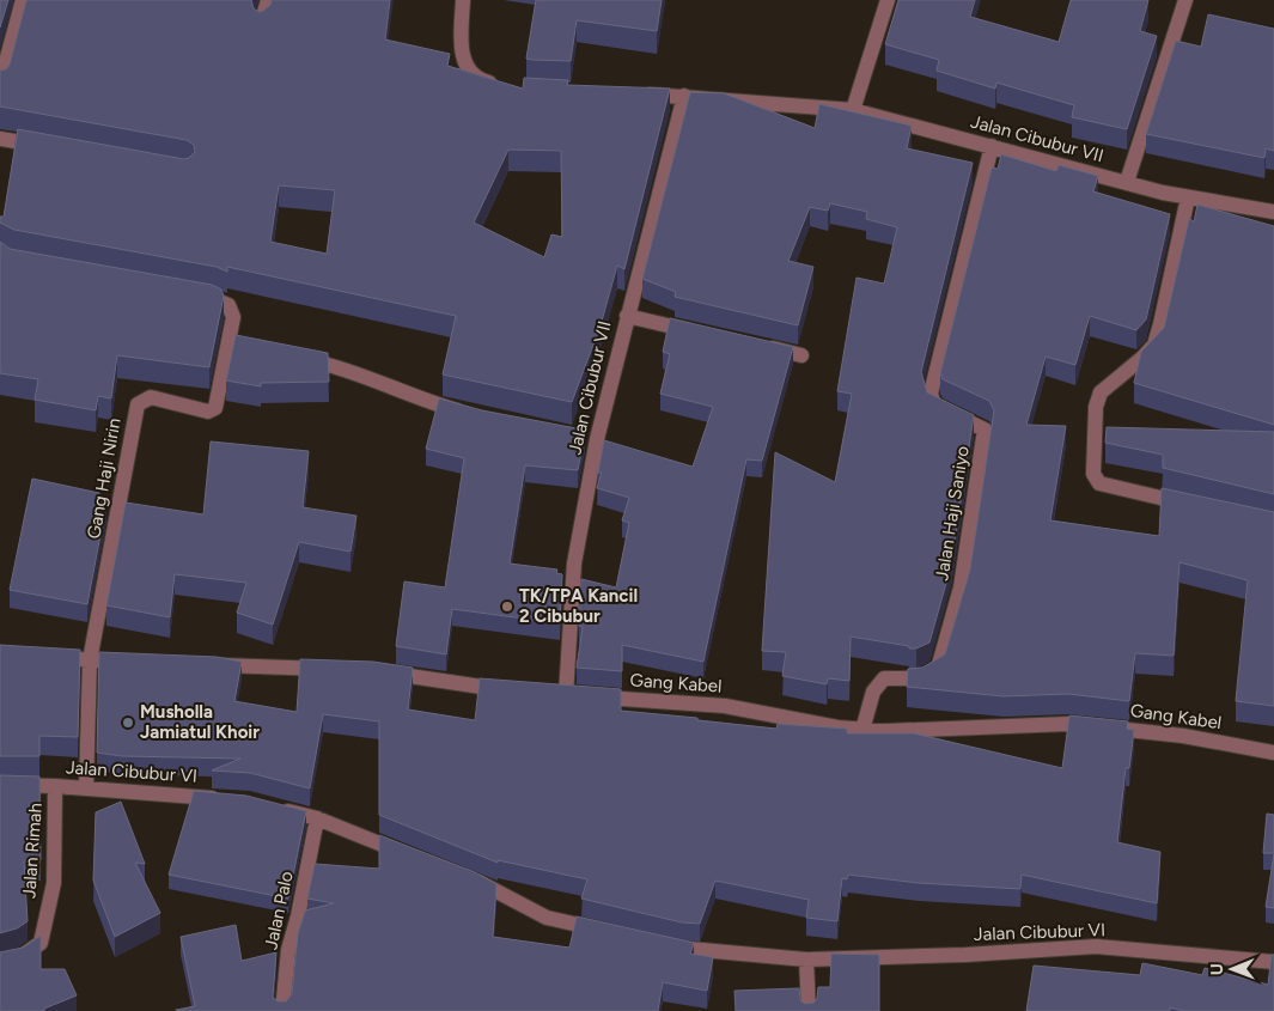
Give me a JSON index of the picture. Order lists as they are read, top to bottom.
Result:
{
  "streets": {
    "street": [
      "Jalan Cibubur VII",
      "Gang Haji Nirin",
      "Jalan Haji Saniyo",
      "Gang Kabel",
      "Jalan Cibubur VI",
      "Jalan Rimah",
      "Jalan Palo"
    ]
  },
  "crossings": [
    ["Jalan Cibubur VII", "Jalan Haji Saniyo"],
    ["Jalan Cibubur VII", "Gang Kabel"],
    ["Jalan Haji Saniyo", "Gang Kabel"],
    ["Jalan Cibubur VI", "Jalan Rimah"]
  ],
  "places": ["TK/TPA Kancil 2 Cibubur", "Musholla Jamiatul Khoir"],
  "north": "left"
}
